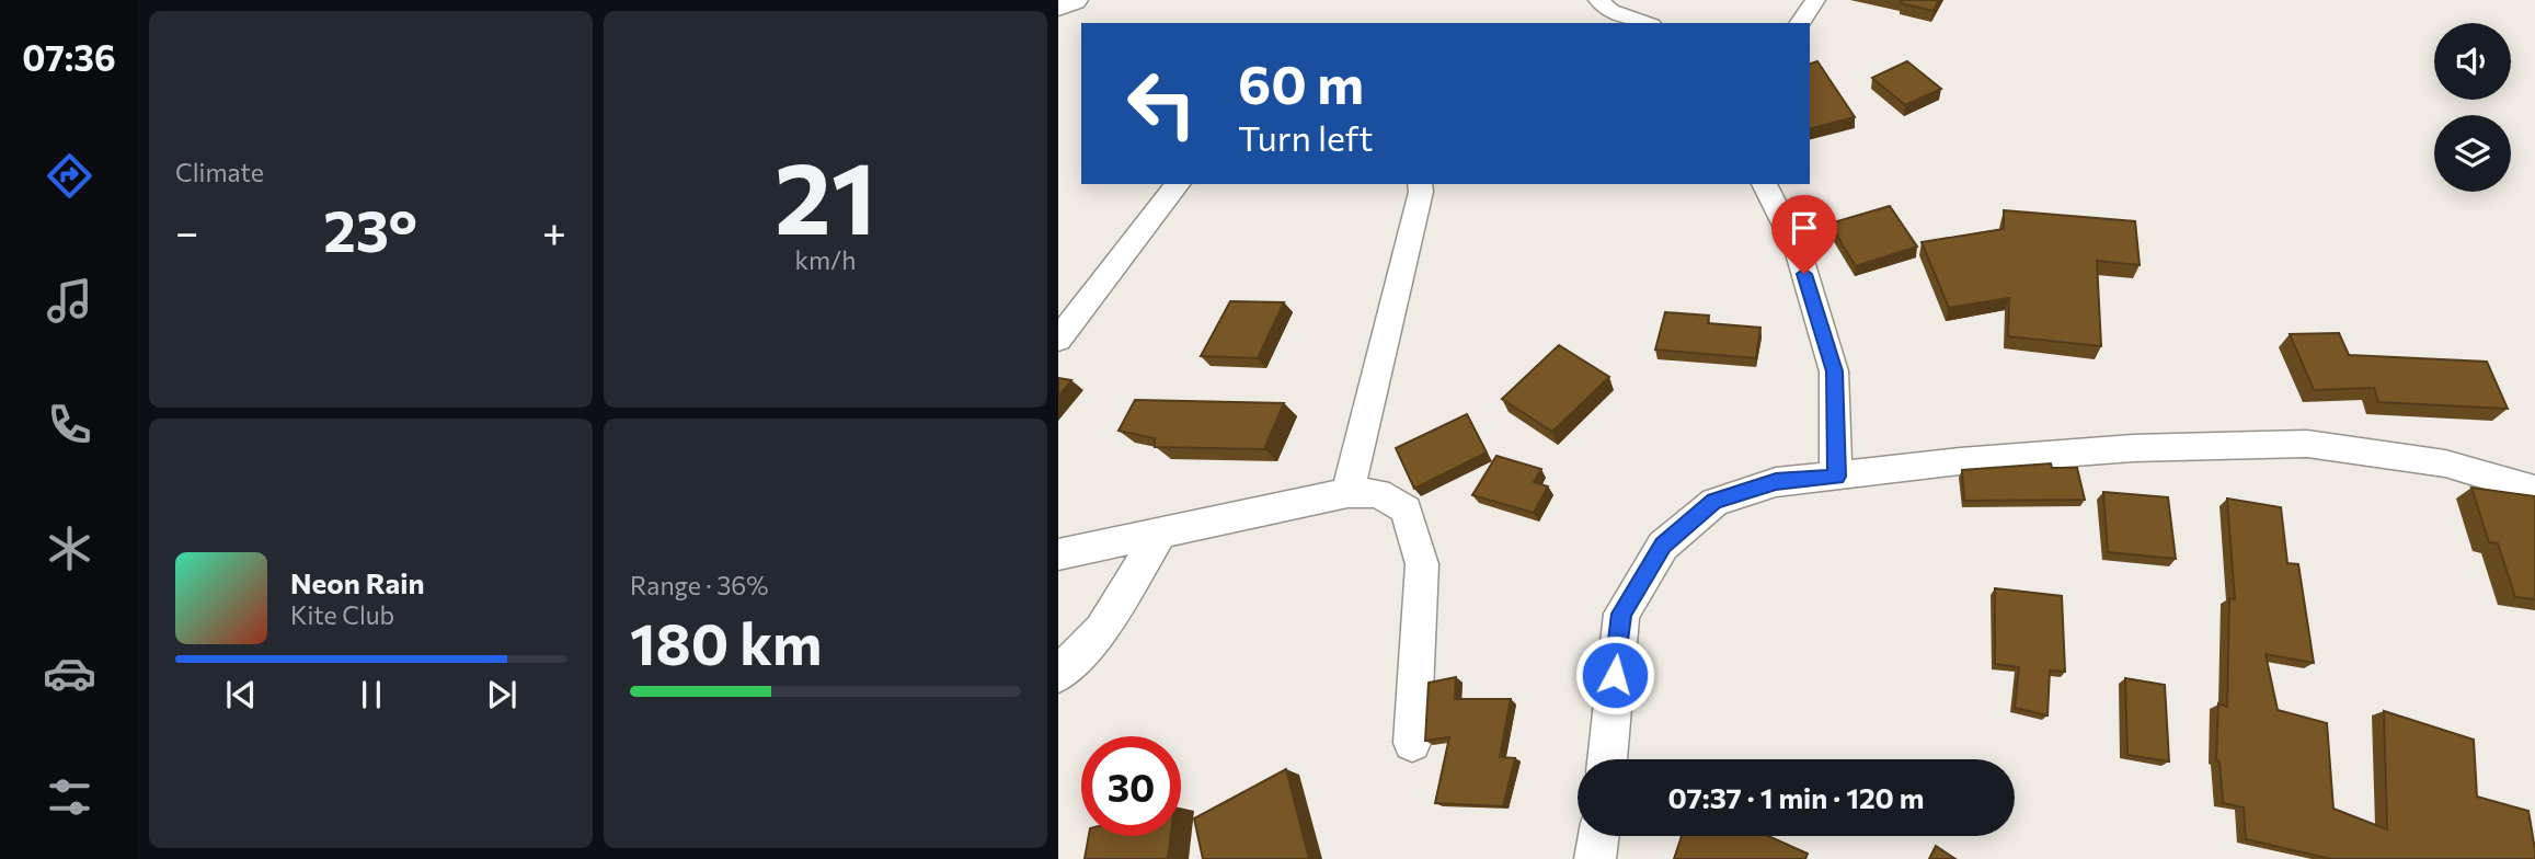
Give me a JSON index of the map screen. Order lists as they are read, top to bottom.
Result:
{
  "page": {
    "tabs": "07:36",
    "tile": [
      "Climate",
      ["21", "km/h"],
      ["Range · 36%", "180 km"]
    ],
    "turn": ["60 m", "Turn left"],
    "heat": ["−", "23°", "+"],
    "song": ["Neon Rain", "Kite Club"],
    "limit": "30",
    "trip": "07:37 · 1 min · 120 m"
  }
}
